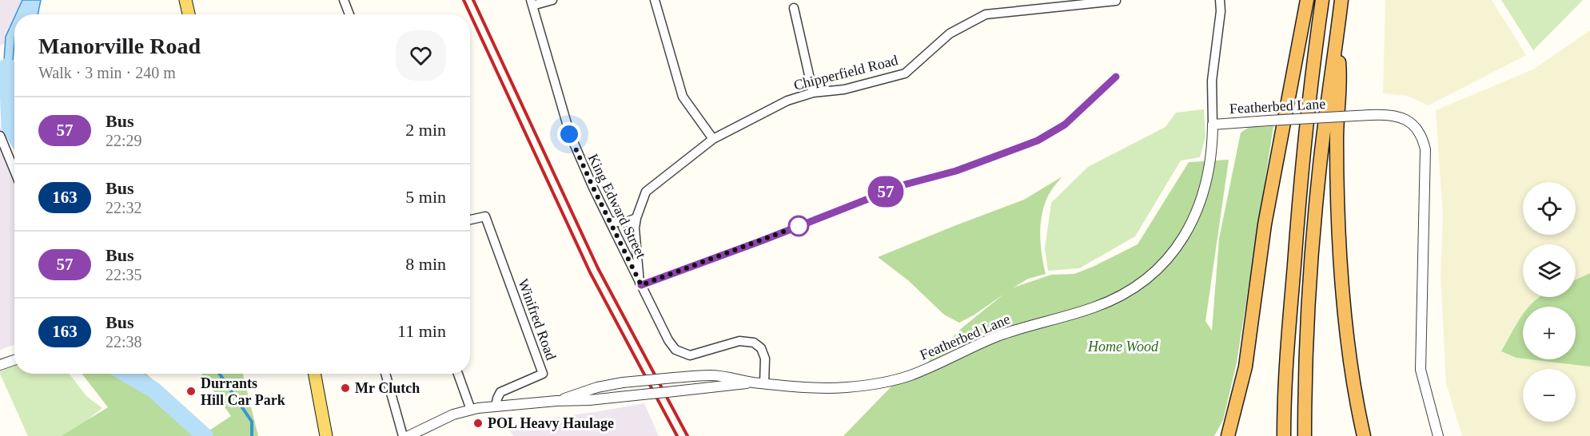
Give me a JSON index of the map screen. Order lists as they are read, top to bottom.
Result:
{
  "streets": {
    "street": [
      "Chipperfield Road",
      "Featherbed Lane",
      "King Edward Street",
      "Winifred Road"
    ]
  },
  "crossings": [
    ["Chipperfield Road", "King Edward Street"],
    ["Featherbed Lane", "King Edward Street"],
    ["Featherbed Lane", "Winifred Road"]
  ],
  "parks": ["Home Wood"],
  "places": ["Mr Clutch", "Durrants Hill Car Park", "POL Heavy Haulage"],
  "lines": ["bus line 57"],
  "page": {
    "on_map": "57",
    "heading": ["Manorville Road", "Walk · 3 min · 240 m"],
    "list": [
      {
        "mark": "57",
        "name": "Bus",
        "note": "22:29",
        "value": "2 min"
      },
      {
        "mark": "163",
        "name": "Bus",
        "note": "22:32",
        "value": "5 min"
      },
      {
        "mark": "57",
        "name": "Bus",
        "note": "22:35",
        "value": "8 min"
      },
      {
        "mark": "163",
        "name": "Bus",
        "note": "22:38",
        "value": "11 min"
      }
    ],
    "map_buttons": ["+", "−"]
  }
}
